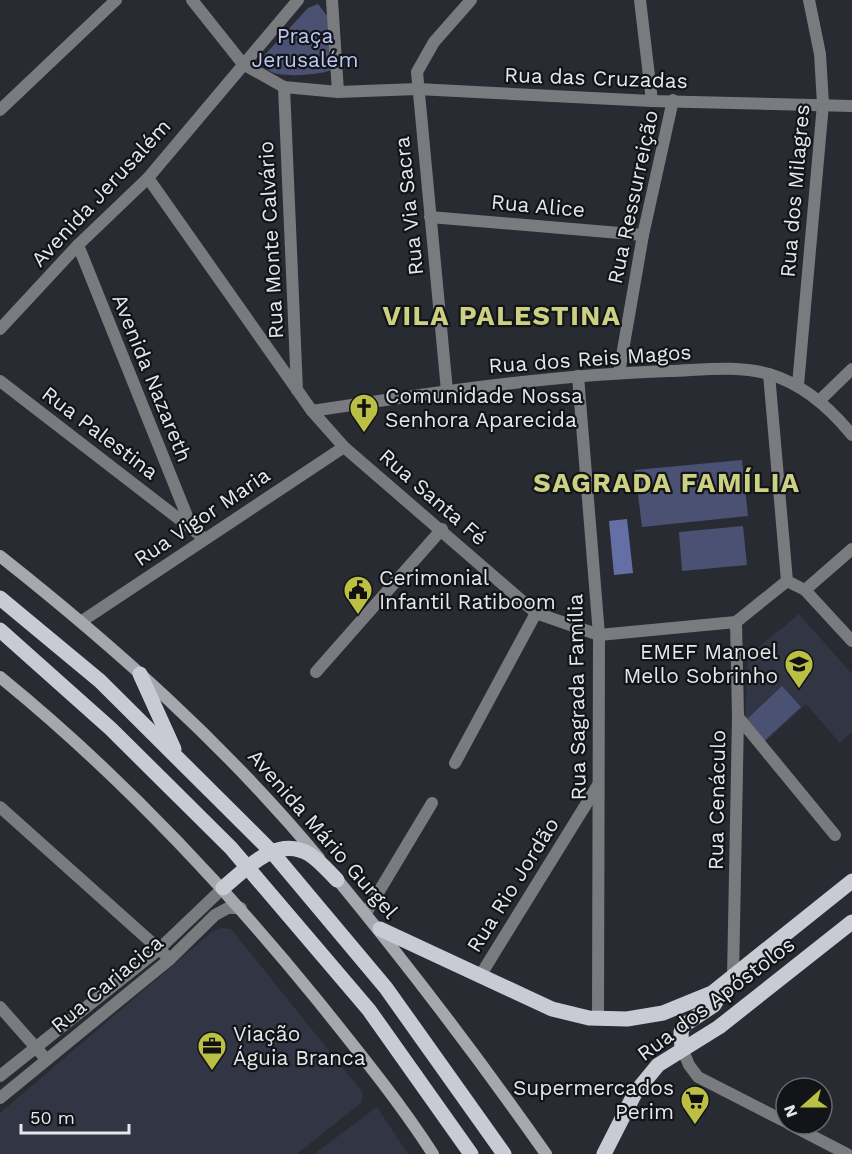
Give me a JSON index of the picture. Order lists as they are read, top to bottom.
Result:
{
  "streets": {
    "main road": ["Avenida Mário Gurgel", "Rua dos Apóstolos"],
    "street": [
      "Rua das Cruzadas",
      "Rua dos Milagres",
      "Avenida Jerusalém",
      "Rua Ressurreição",
      "Rua Via Sacra",
      "Rua Alice",
      "Rua Monte Calvário",
      "Rua dos Reis Magos",
      "Avenida Nazareth",
      "Rua Palestina",
      "Rua Santa Fé",
      "Rua Vigor Maria",
      "Rua Sagrada Família",
      "Rua Cenáculo",
      "Rua Rio Jordão",
      "Rua Cariacica"
    ]
  },
  "crossings": [
    ["Rua das Cruzadas", "Rua dos Milagres"],
    ["Rua das Cruzadas", "Avenida Jerusalém"],
    ["Rua das Cruzadas", "Rua Ressurreição"],
    ["Rua das Cruzadas", "Rua Via Sacra"],
    ["Rua das Cruzadas", "Rua Monte Calvário"],
    ["Rua dos Milagres", "Rua dos Reis Magos"],
    ["Avenida Jerusalém", "Avenida Nazareth"],
    ["Avenida Jerusalém", "Rua Santa Fé"],
    ["Rua Ressurreição", "Rua Alice"],
    ["Rua Ressurreição", "Rua dos Reis Magos"],
    ["Rua Via Sacra", "Rua Alice"],
    ["Rua Via Sacra", "Rua dos Reis Magos"],
    ["Rua Monte Calvário", "Rua Santa Fé"],
    ["Rua dos Reis Magos", "Rua Santa Fé"],
    ["Rua dos Reis Magos", "Rua Sagrada Família"],
    ["Avenida Nazareth", "Rua Palestina"],
    ["Rua Palestina", "Rua Vigor Maria"],
    ["Rua Santa Fé", "Rua Vigor Maria"],
    ["Rua Santa Fé", "Rua Sagrada Família"],
    ["Rua Santa Fé", "Rua Cenáculo"],
    ["Rua Vigor Maria", "Avenida Mário Gurgel"],
    ["Rua Sagrada Família", "Rua Rio Jordão"],
    ["Rua Sagrada Família", "Rua dos Apóstolos"],
    ["Rua Cenáculo", "Rua dos Apóstolos"],
    ["Avenida Mário Gurgel", "Rua dos Apóstolos"],
    ["Rua Rio Jordão", "Rua dos Apóstolos"]
  ],
  "districts": ["VILA PALESTINA", "SAGRADA FAMÍLIA"],
  "parks": ["Praça Jerusalém"],
  "places": {
    "church": ["Comunidade Nossa Senhora Aparecida"],
    "public building": ["Cerimonial Infantil Ratiboom"],
    "school or university": ["EMEF Manoel Mello Sobrinho"],
    "office": ["Viação Águia Branca"],
    "supermarket": ["Supermercados Perim"]
  },
  "scale_bar": "50 m",
  "north": "left"
}
